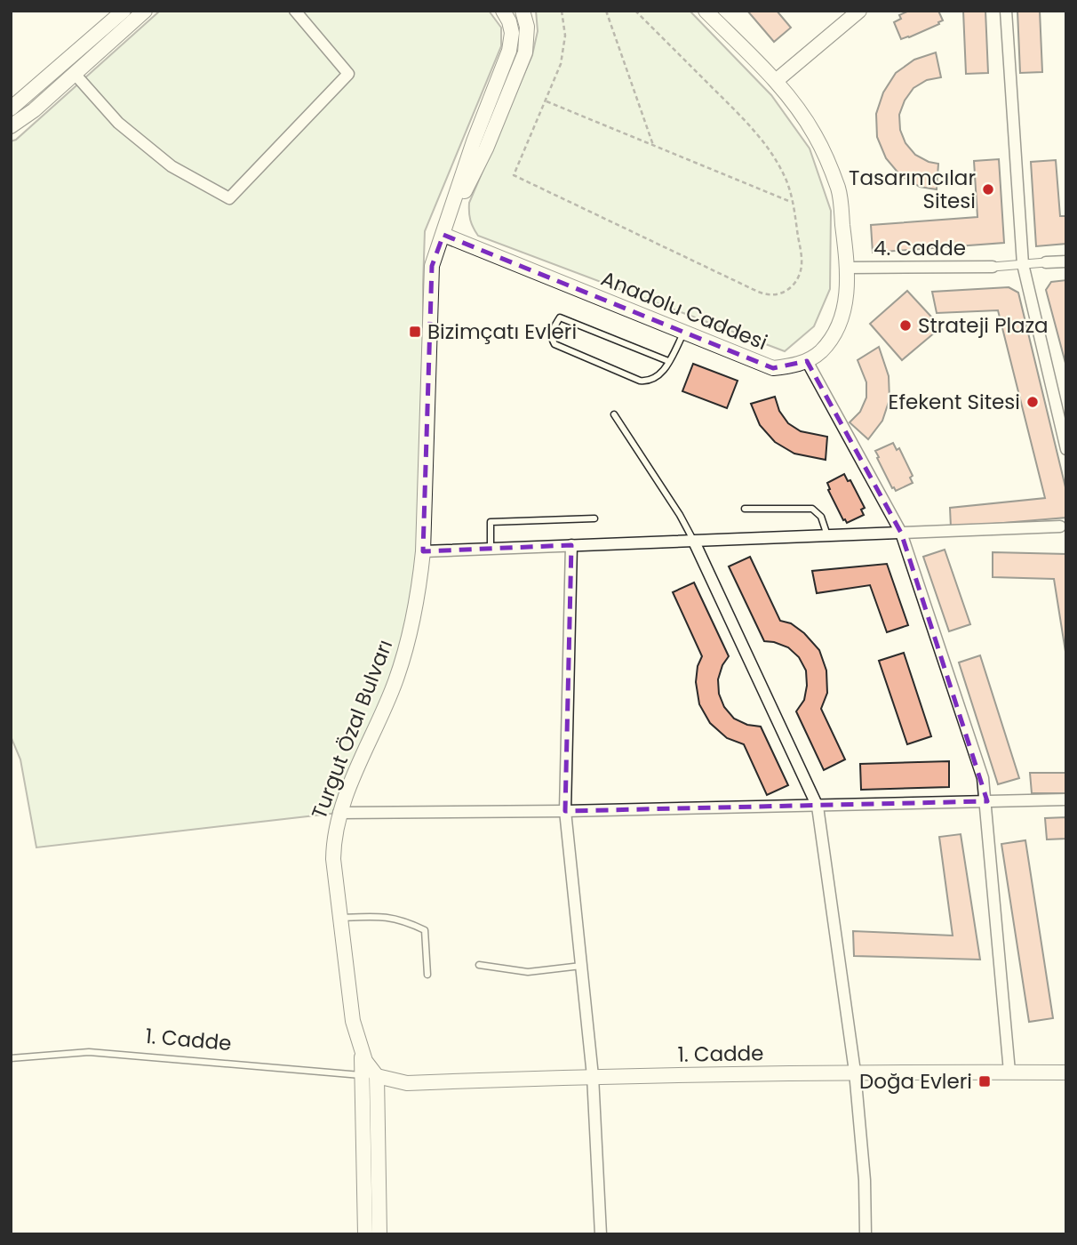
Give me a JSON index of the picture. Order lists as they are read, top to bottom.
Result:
{
  "streets": {
    "street": [
      "4. Cadde",
      "Anadolu Caddesi",
      "Turgut Özal Bulvarı",
      "1. Cadde"
    ]
  },
  "crossings": [
    ["Anadolu Caddesi", "Turgut Özal Bulvarı"],
    ["Turgut Özal Bulvarı", "1. Cadde"]
  ],
  "places": {
    "other": ["Tasarımcılar Sitesi", "Strateji Plaza", "Efekent Sitesi"],
    "transit": ["Bizimçatı Evleri", "Doğa Evleri"]
  }
}
